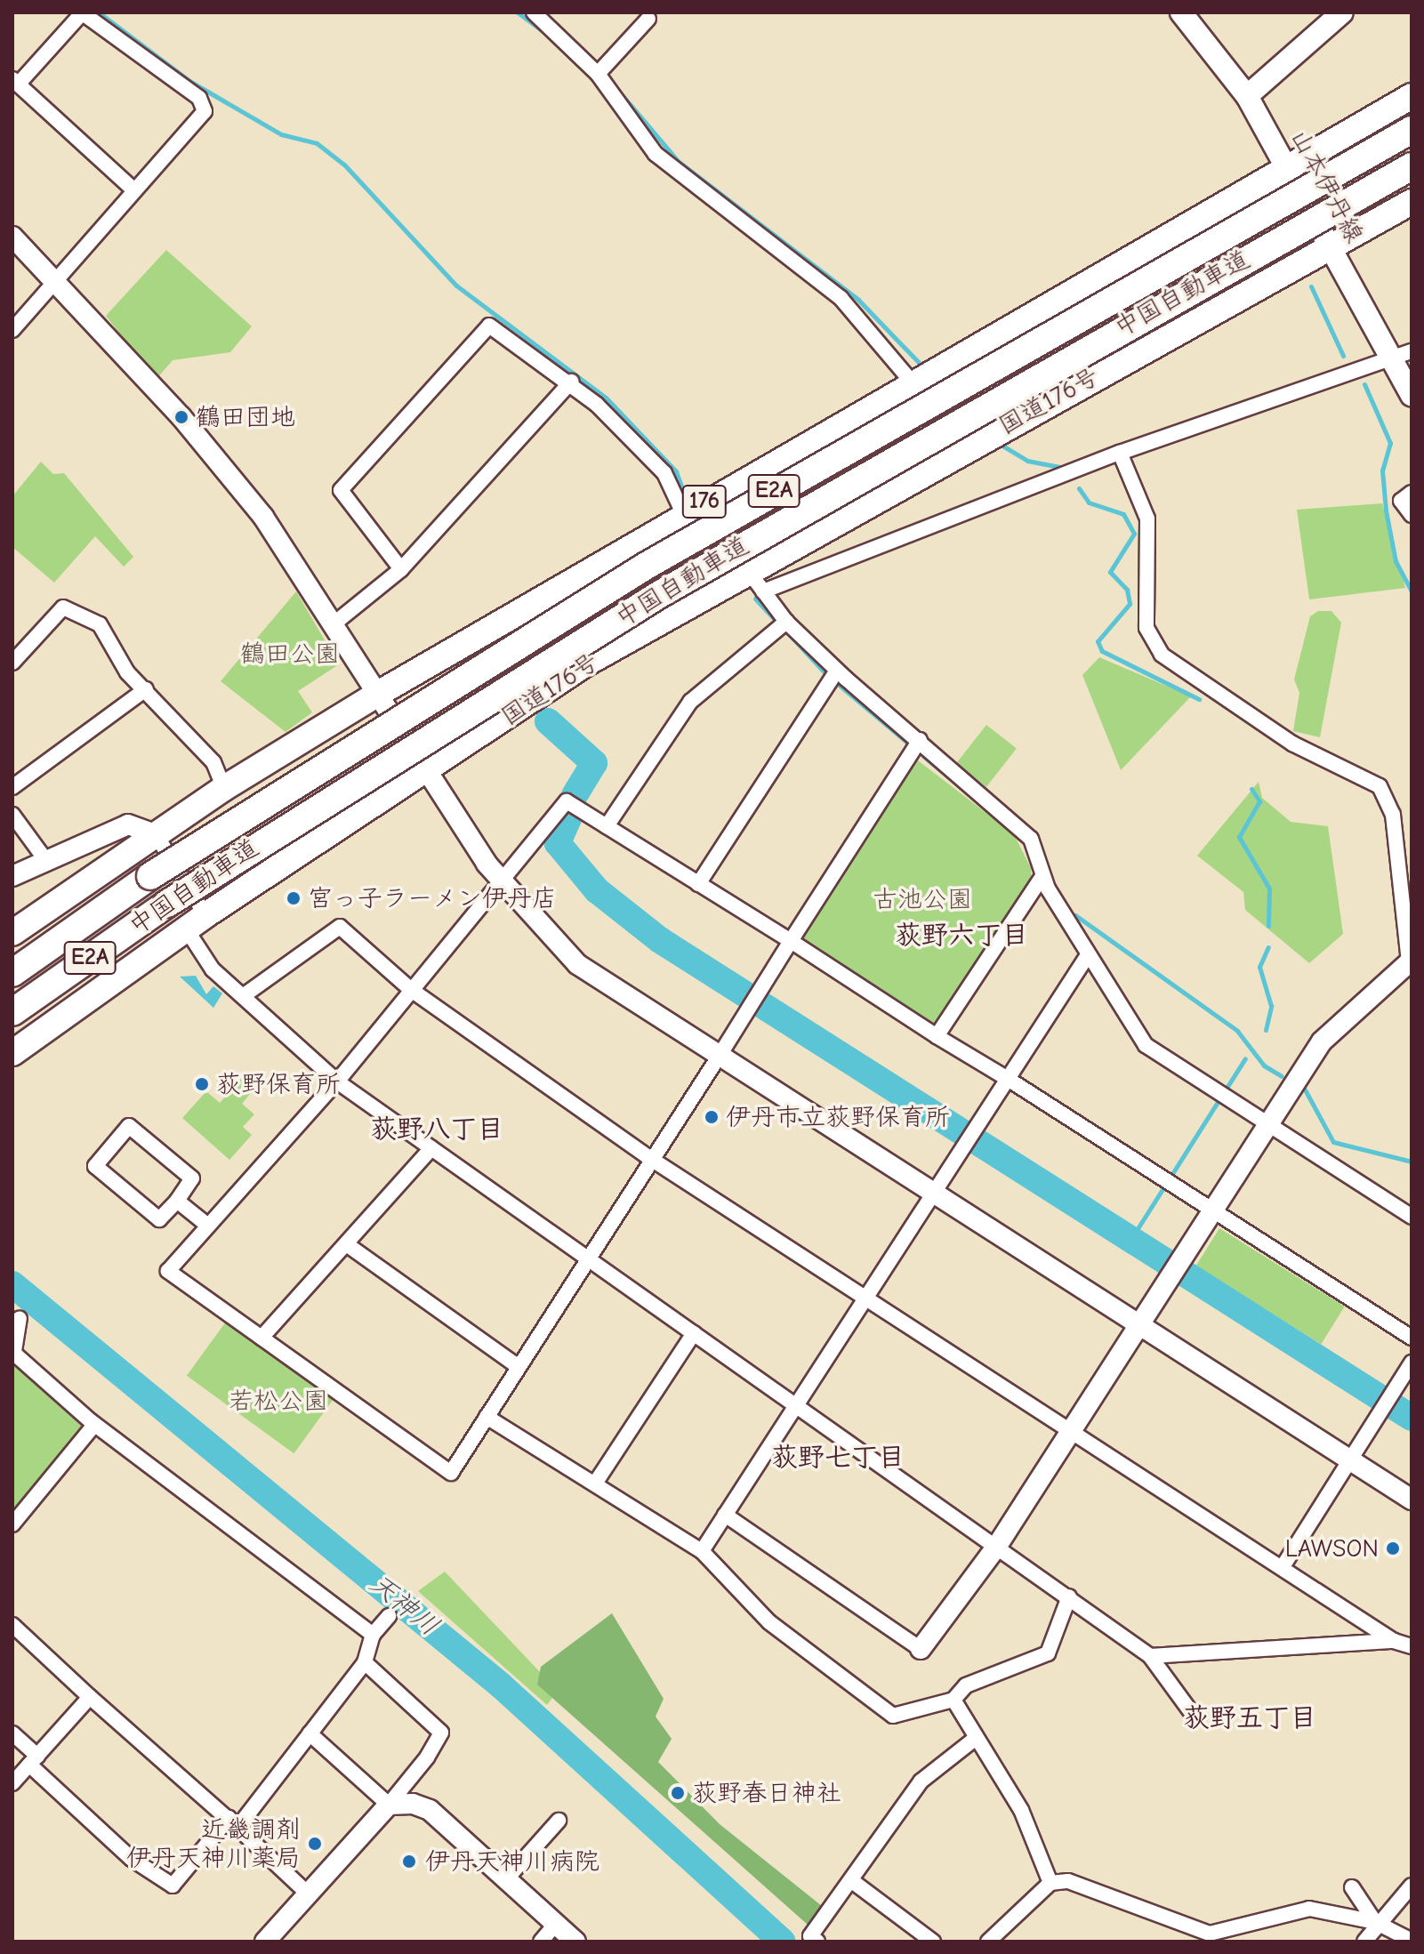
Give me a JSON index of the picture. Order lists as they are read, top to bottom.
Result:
{
  "streets": {
    "highway": [
      "中国自動車道",
      "国道176号",
      "E2A",
      "176"
    ],
    "main road": ["山本伊丹線"]
  },
  "crossings": [
    ["山本伊丹線", "国道176号"],
    ["山本伊丹線", "176"]
  ],
  "districts": [
    "荻野六丁目",
    "荻野八丁目",
    "荻野七丁目",
    "荻野五丁目"
  ],
  "water": ["天神川"],
  "parks": ["鶴田公園", "古池公園", "若松公園"],
  "places": [
    "鶴田団地",
    "宮っ子ラーメン伊丹店",
    "荻野保育所",
    "伊丹市立荻野保育所",
    "LAWSON",
    "荻野春日神社",
    "近畿調剤 伊丹天神川薬局",
    "伊丹天神川病院"
  ]
}
